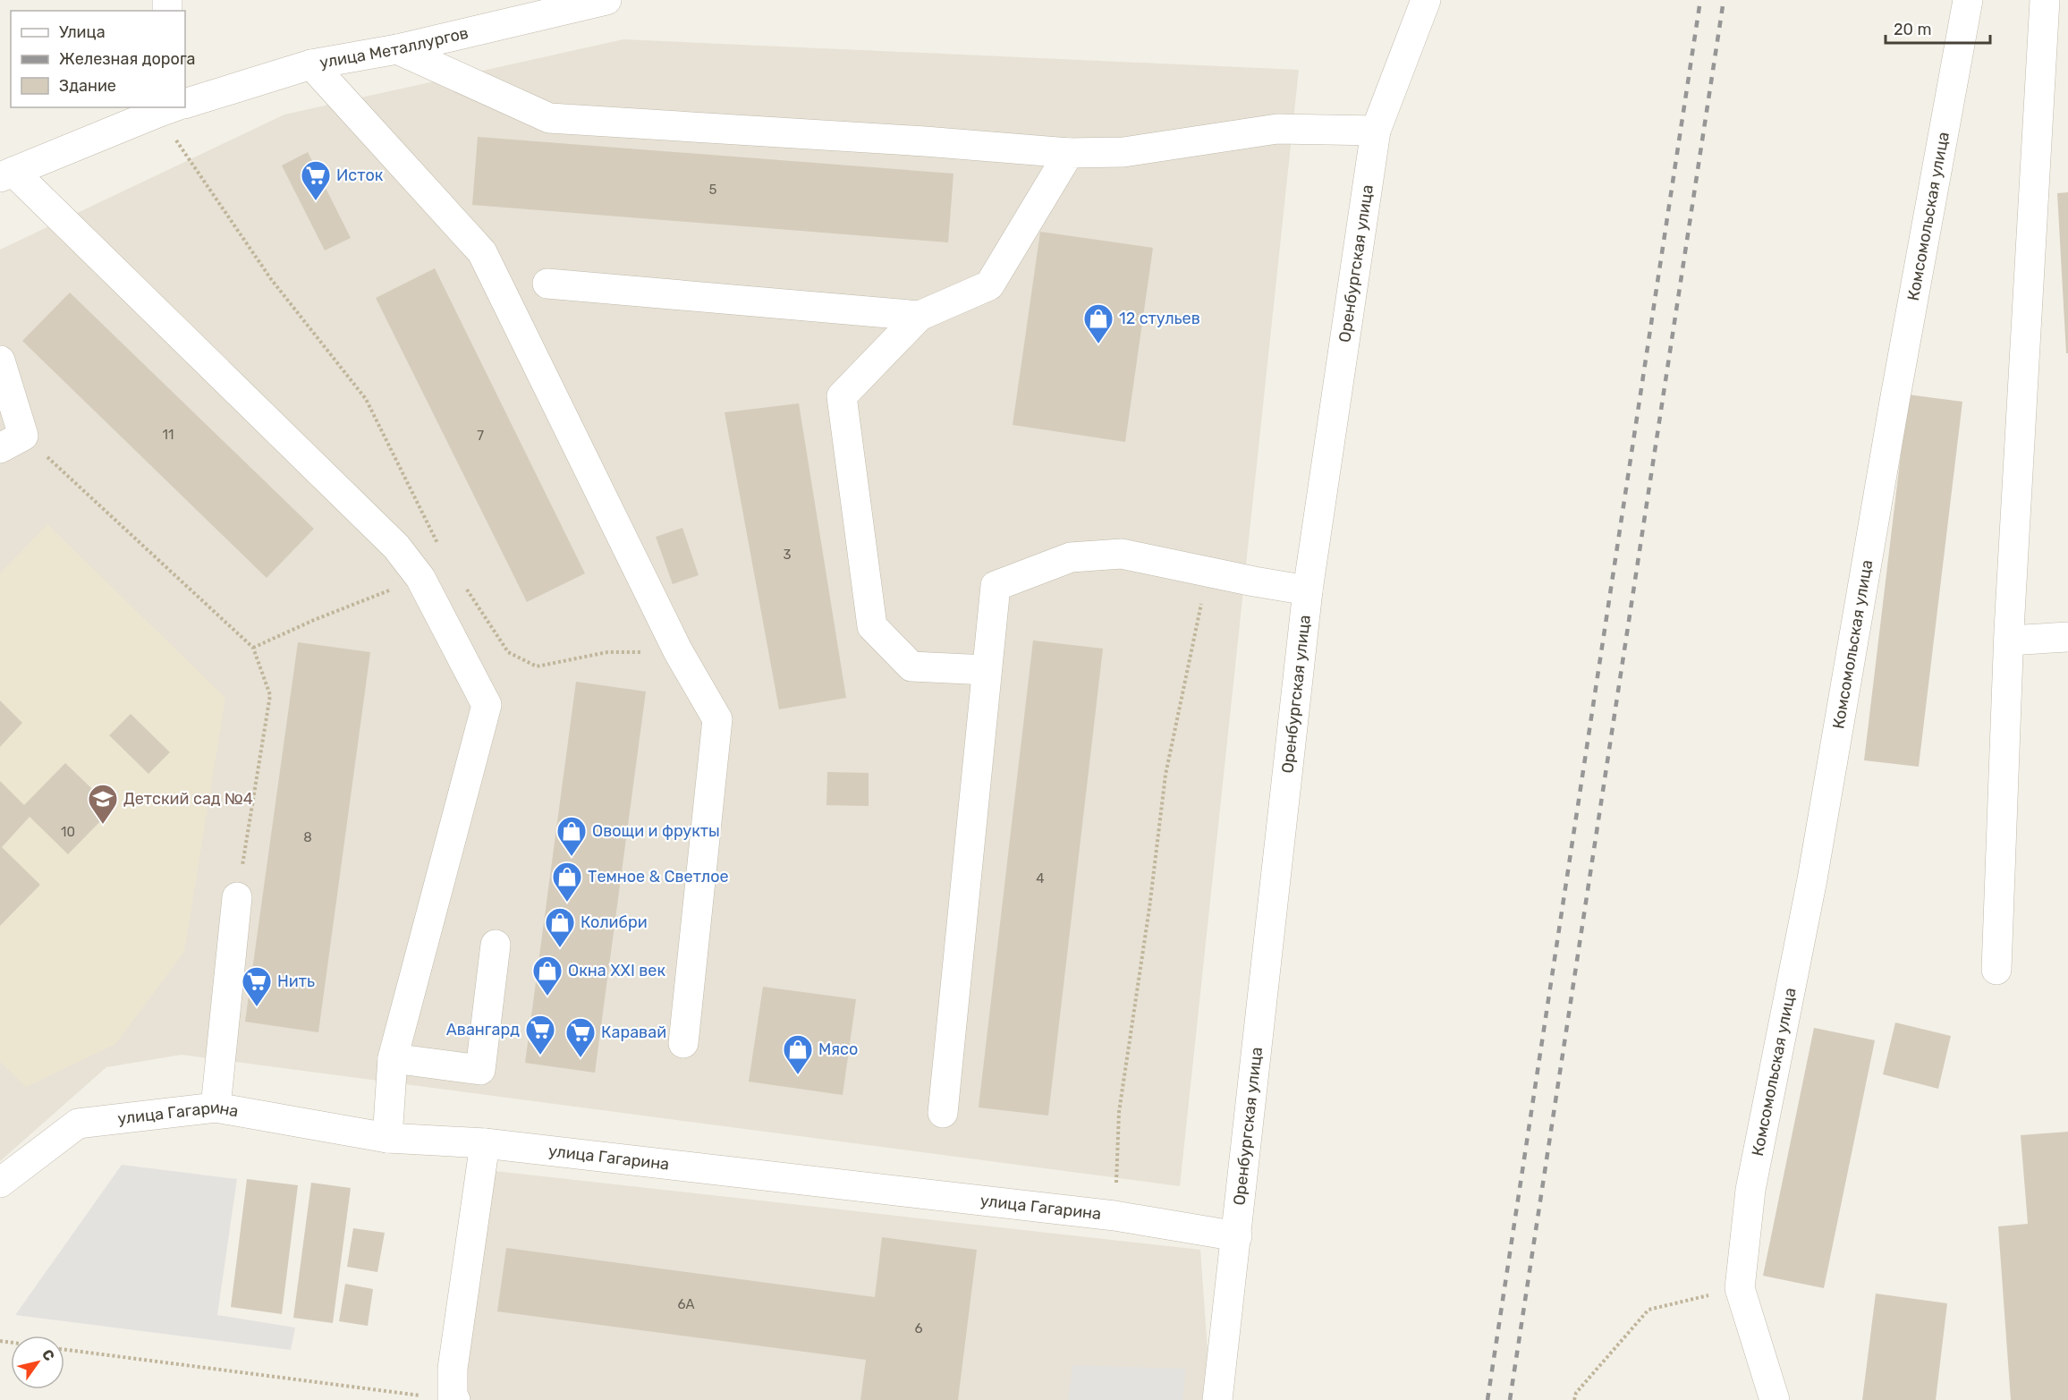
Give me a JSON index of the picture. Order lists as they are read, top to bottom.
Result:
{
  "streets": {
    "street": [
      "улица Металлургов",
      "Комсомольская улица",
      "Оренбургская улица",
      "улица Гагарина"
    ]
  },
  "crossings": [
    ["Оренбургская улица", "улица Гагарина"]
  ],
  "places": {
    "supermarket": [
      "Исток",
      "Нить",
      "Авангард",
      "Каравай"
    ],
    "shop": [
      "12 стульев",
      "Овощи и фрукты",
      "Темное & Светлое",
      "Колибри",
      "Окна XXI век",
      "Мясо"
    ],
    "school or university": ["Детский сад №4"]
  },
  "house_numbers": [
    "5",
    "11",
    "7",
    "3",
    "10",
    "8",
    "4",
    "6А",
    "6"
  ],
  "legend": ["Улица", "Железная дорога", "Здание"],
  "scale_bar": "20 m",
  "north": "top right"
}
